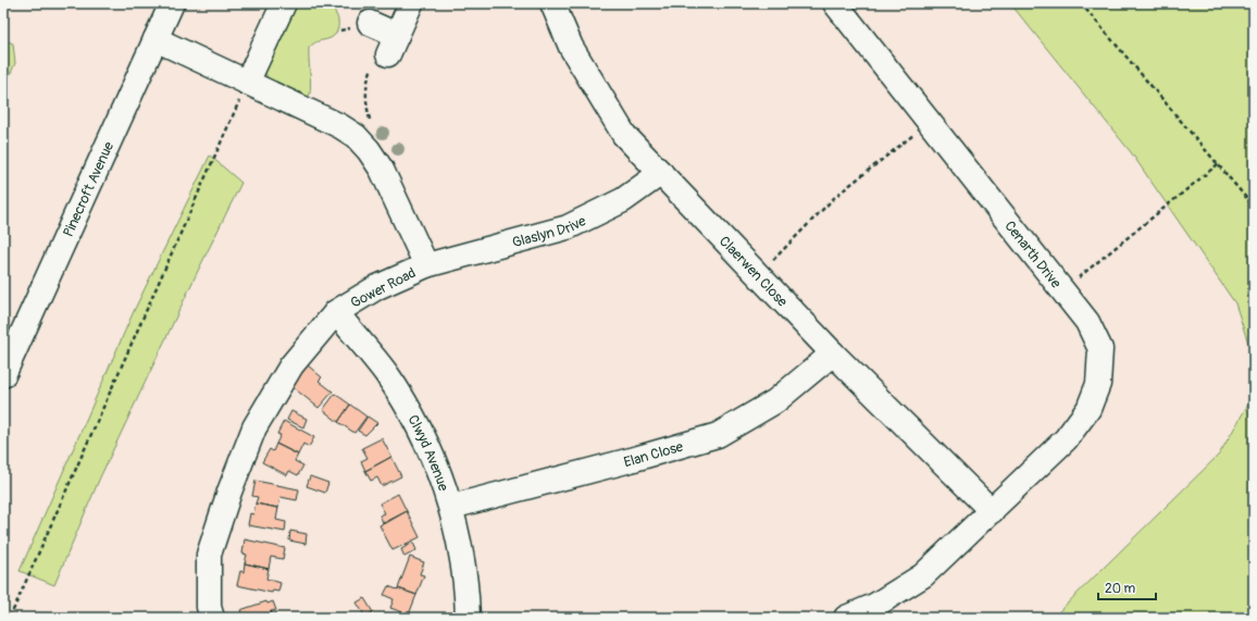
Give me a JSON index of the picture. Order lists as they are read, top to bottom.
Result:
{
  "streets": {
    "street": [
      "Pinecroft Avenue",
      "Glaslyn Drive",
      "Cenarth Drive",
      "Claerwen Close",
      "Gower Road",
      "Clwyd Avenue",
      "Elan Close"
    ]
  },
  "crossings": [
    ["Pinecroft Avenue", "Gower Road"],
    ["Glaslyn Drive", "Claerwen Close"],
    ["Glaslyn Drive", "Gower Road"],
    ["Cenarth Drive", "Claerwen Close"],
    ["Claerwen Close", "Elan Close"],
    ["Gower Road", "Clwyd Avenue"],
    ["Clwyd Avenue", "Elan Close"]
  ],
  "scale_bar": "20 m"
}
